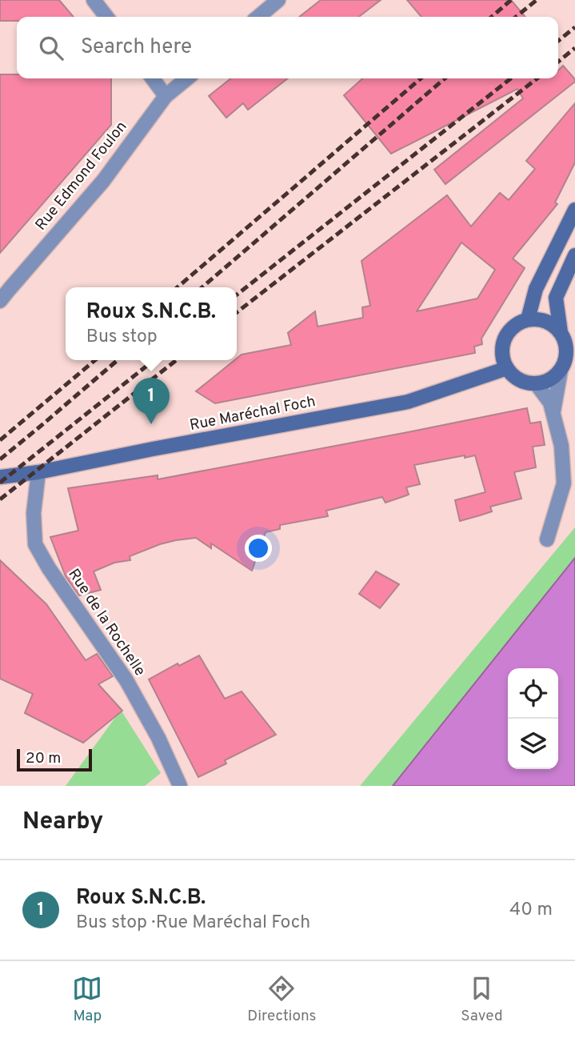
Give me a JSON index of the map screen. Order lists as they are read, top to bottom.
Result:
{
  "streets": {
    "street": ["Rue Edmond Foulon", "Rue Maréchal Foch", "Rue de la Rochelle"]
  },
  "crossings": [
    ["Rue Maréchal Foch", "Rue de la Rochelle"]
  ],
  "scale_bar": "20 m",
  "page": {
    "search": "Search here",
    "popup": ["Roux S.N.C.B.", "Bus stop"],
    "pins": "1",
    "scale": "20 m",
    "heading": "Nearby",
    "list": [
      {
        "mark": "1",
        "name": "Roux S.N.C.B.",
        "note": "Bus stop · Rue Maréchal Foch",
        "value": "40 m"
      }
    ],
    "nav": ["Map", "Directions", "Saved"]
  }
}
